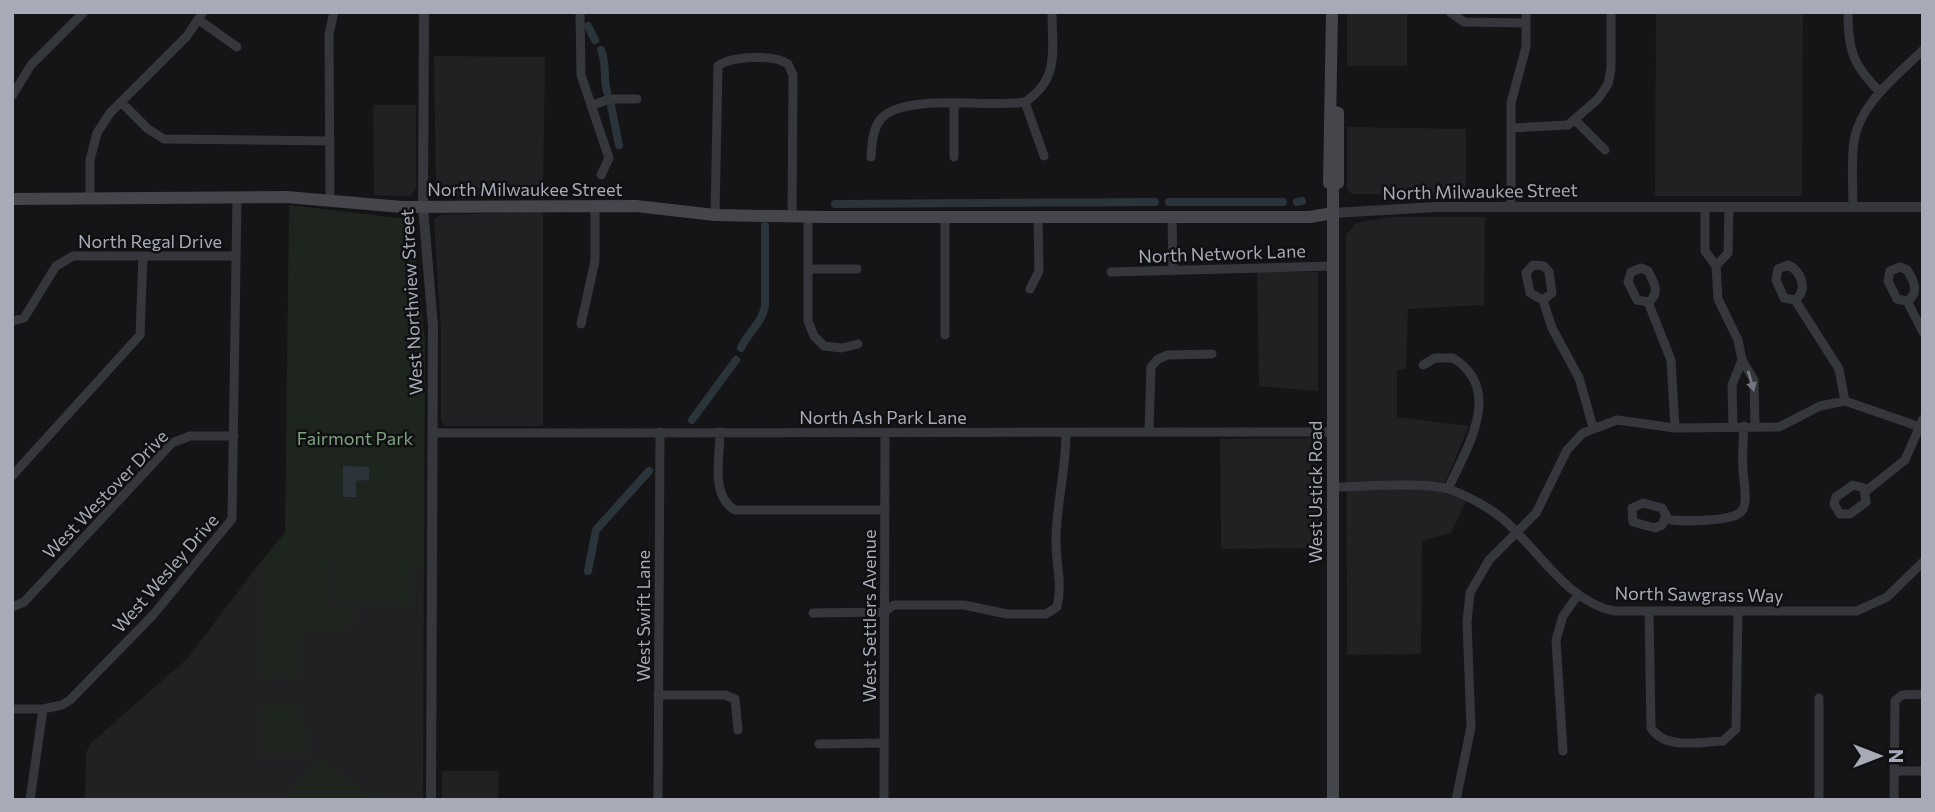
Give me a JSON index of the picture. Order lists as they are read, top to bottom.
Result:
{
  "streets": {
    "main road": ["North Milwaukee Street", "West Ustick Road"],
    "street": [
      "North Regal Drive",
      "North Network Lane",
      "West Northview Street",
      "North Ash Park Lane",
      "West Westover Drive",
      "West Wesley Drive",
      "North Sawgrass Way",
      "West Swift Lane",
      "West Settlers Avenue"
    ]
  },
  "crossings": [
    ["North Milwaukee Street", "West Northview Street"],
    ["North Milwaukee Street", "West Ustick Road"],
    ["North Milwaukee Street", "West Wesley Drive"],
    ["North Regal Drive", "West Wesley Drive"],
    ["North Network Lane", "West Ustick Road"],
    ["West Northview Street", "North Ash Park Lane"],
    ["North Ash Park Lane", "West Ustick Road"],
    ["North Ash Park Lane", "West Swift Lane"],
    ["North Ash Park Lane", "West Settlers Avenue"],
    ["West Ustick Road", "North Sawgrass Way"],
    ["West Westover Drive", "West Wesley Drive"]
  ],
  "parks": ["Fairmont Park"],
  "north": "right"
}
